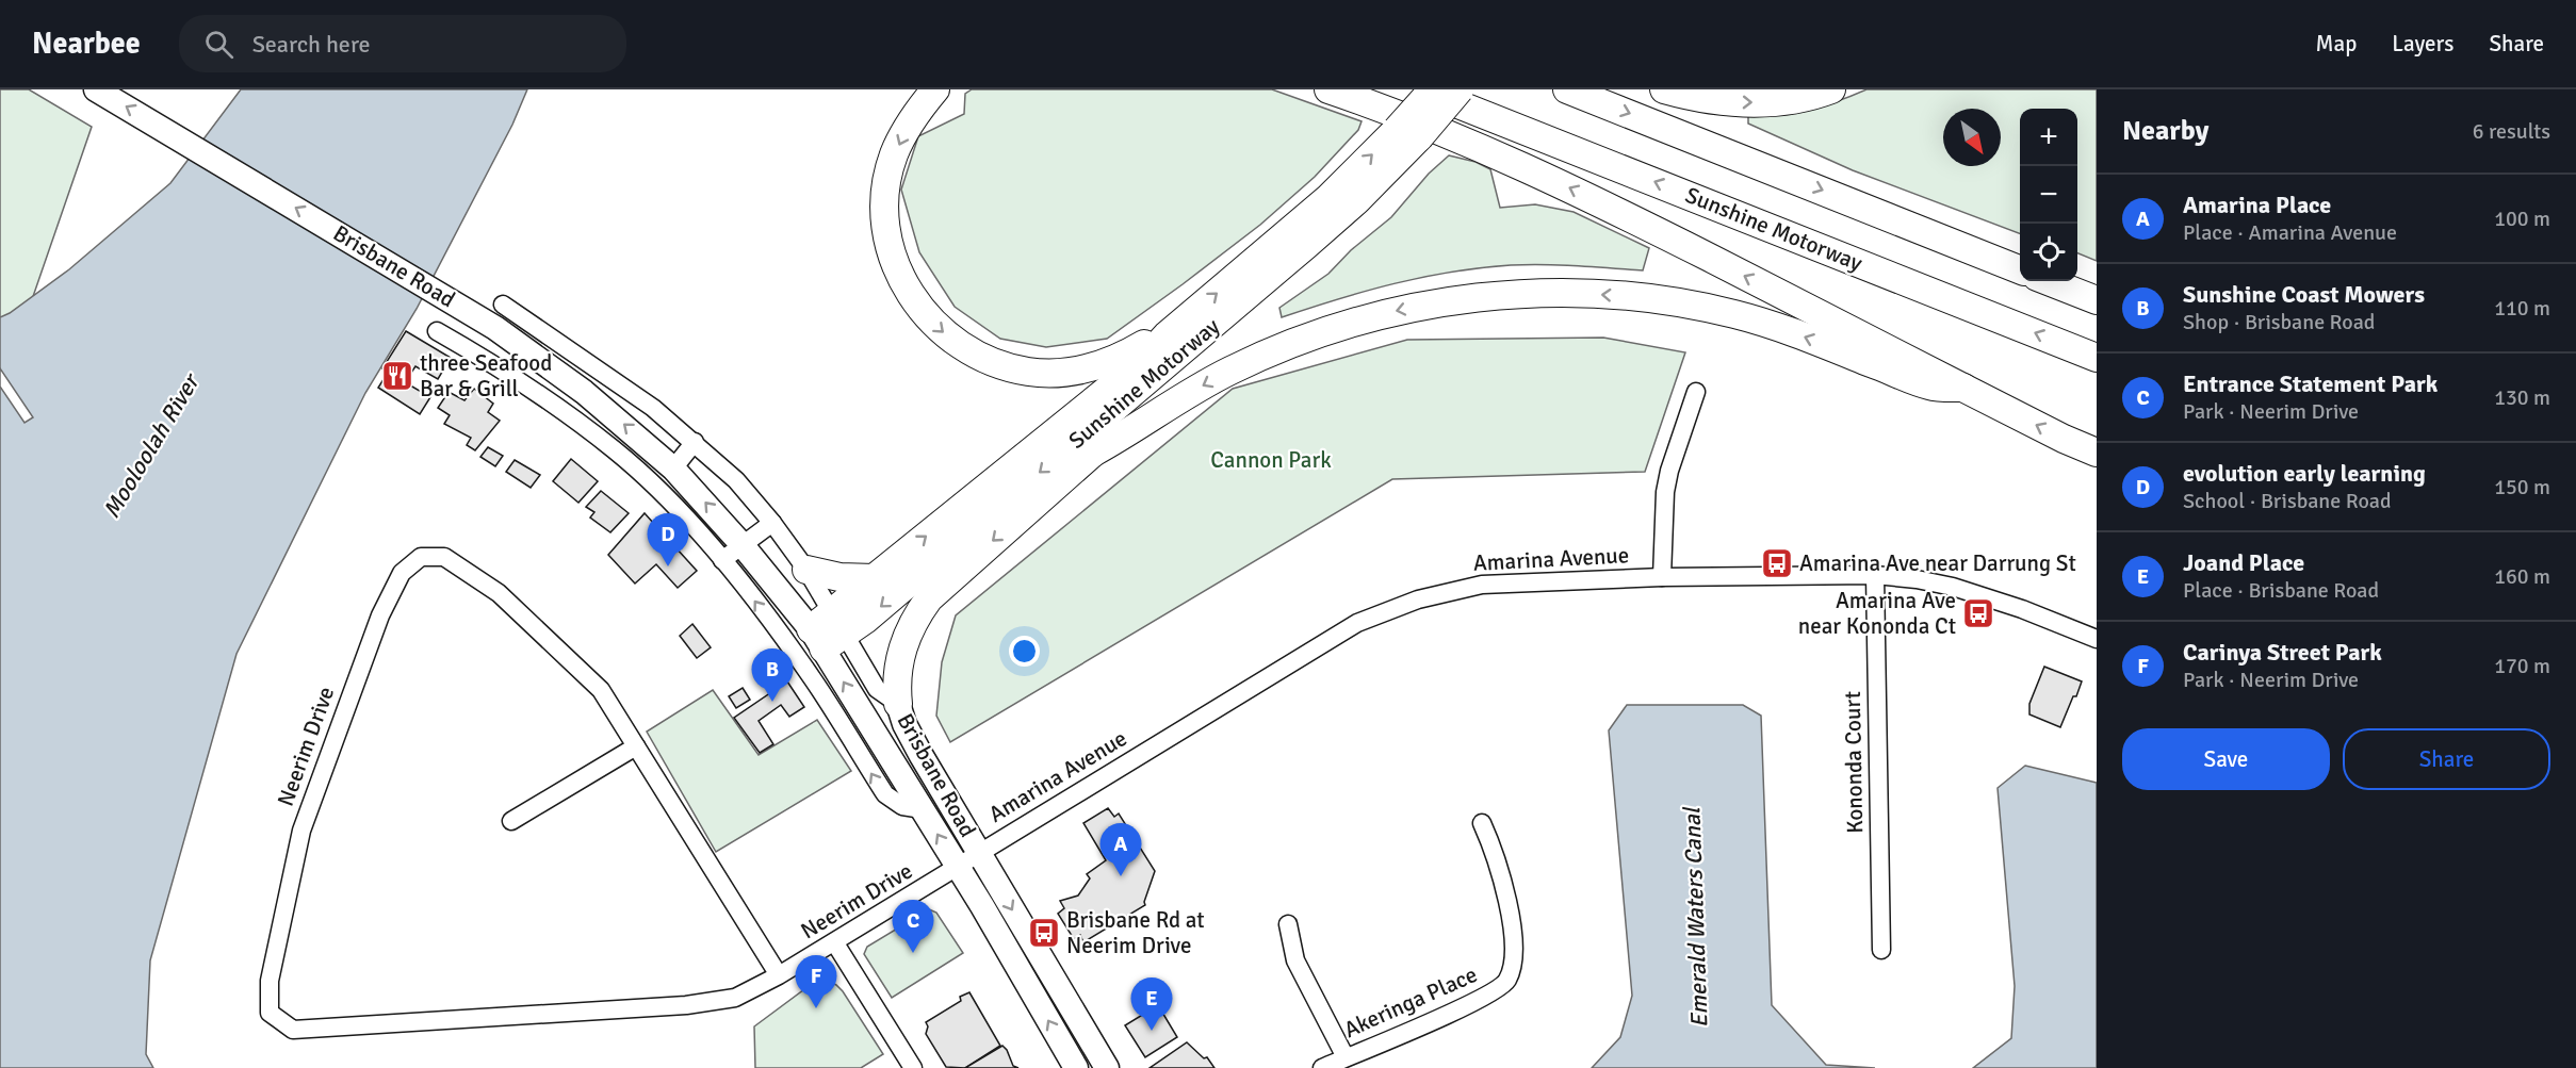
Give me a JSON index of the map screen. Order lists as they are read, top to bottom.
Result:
{
  "streets": {
    "highway": ["Sunshine Motorway"],
    "main road": ["Brisbane Road"],
    "street": [
      "Amarina Avenue",
      "Neerim Drive",
      "Kononda Court",
      "Akeringa Place"
    ]
  },
  "crossings": [
    ["Sunshine Motorway", "Brisbane Road"],
    ["Brisbane Road", "Amarina Avenue"],
    ["Brisbane Road", "Neerim Drive"],
    ["Amarina Avenue", "Neerim Drive"],
    ["Amarina Avenue", "Kononda Court"]
  ],
  "water": ["Mooloolah River", "Emerald Waters Canal"],
  "parks": ["Cannon Park"],
  "places": {
    "restaurant": ["three Seafood Bar & Grill"],
    "bus stop": ["Amarina Ave near Darrung St", "Amarina Ave near Kononda Ct", "Brisbane Rd at Neerim Drive"]
  },
  "north": "bottom right",
  "page": {
    "header": "Nearbee",
    "search": "Search here",
    "nav": ["Map", "Layers", "Share"],
    "heading": ["Nearby", "6 results"],
    "map_buttons": ["+", "−"],
    "list": [
      {
        "mark": "A",
        "name": "Amarina Place",
        "note": "Place · Amarina Avenue",
        "value": "100 m"
      },
      {
        "mark": "B",
        "name": "Sunshine Coast Mowers",
        "note": "Shop · Brisbane Road",
        "value": "110 m"
      },
      {
        "mark": "C",
        "name": "Entrance Statement Park",
        "note": "Park · Neerim Drive",
        "value": "130 m"
      },
      {
        "mark": "D",
        "name": "evolution early learning",
        "note": "School · Brisbane Road",
        "value": "150 m"
      },
      {
        "mark": "E",
        "name": "Joand Place",
        "note": "Place · Brisbane Road",
        "value": "160 m"
      },
      {
        "mark": "F",
        "name": "Carinya Street Park",
        "note": "Park · Neerim Drive",
        "value": "170 m"
      }
    ],
    "pins": [
      "D",
      "B",
      "A",
      "C",
      "F",
      "E"
    ],
    "buttons": ["Save", "Share"]
  }
}
